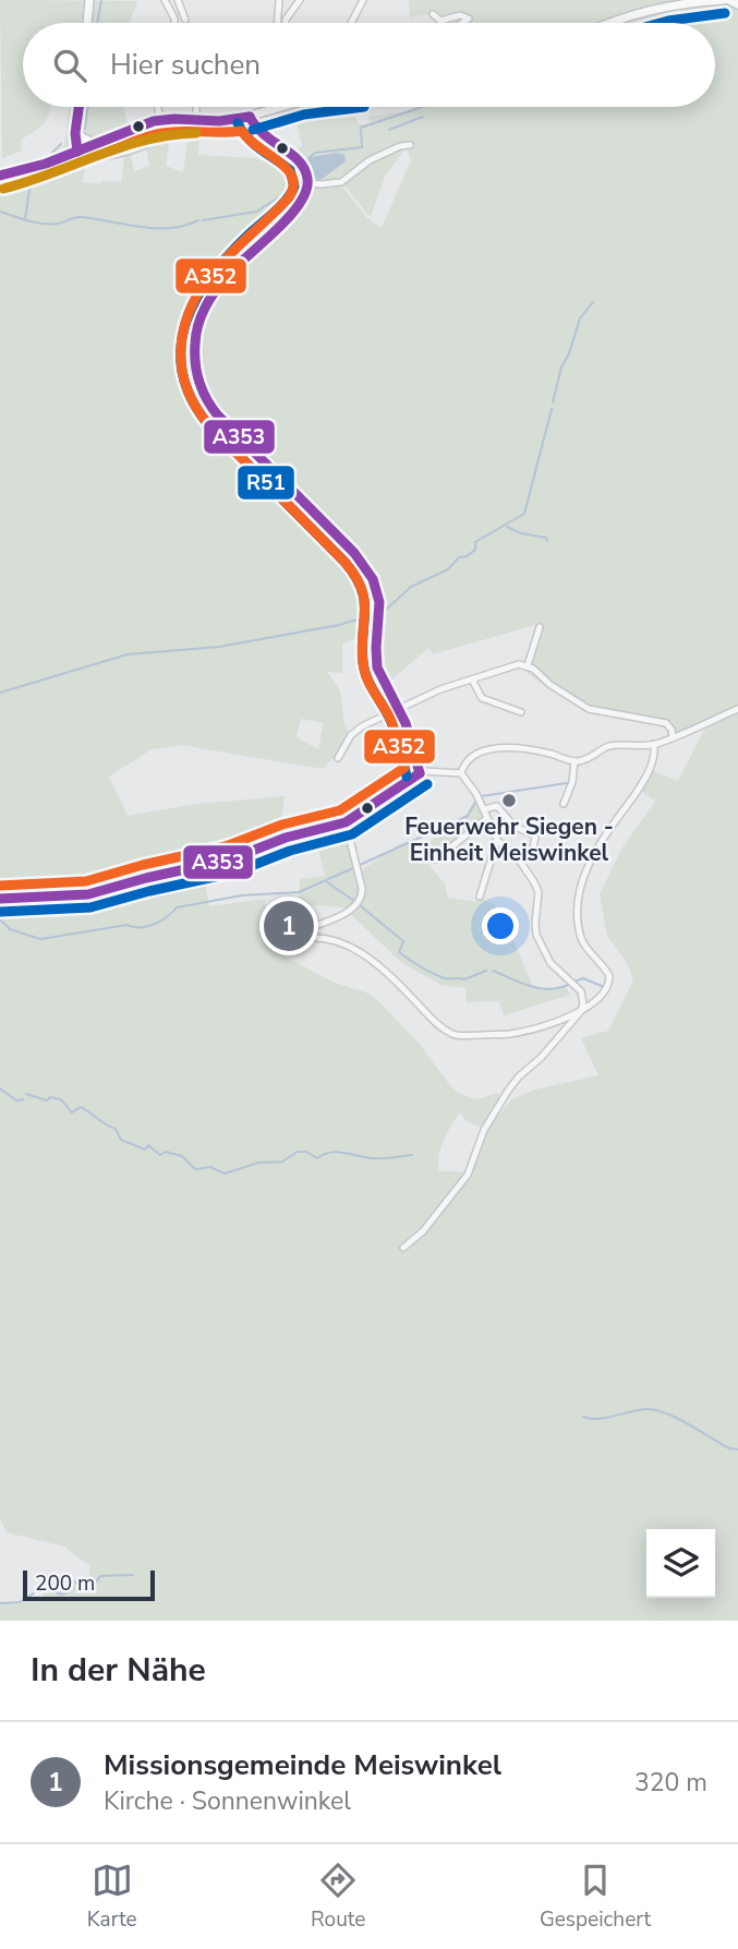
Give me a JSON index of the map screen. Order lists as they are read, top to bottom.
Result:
{
  "places": ["Feuerwehr Siegen - Einheit Meiswinkel"],
  "lines": ["transit line R51", "transit line A353", "transit line A352"],
  "scale_bar": "200 m",
  "page": {
    "search": "Hier suchen",
    "pins": "1",
    "scale": "200 m",
    "heading": "In der Nähe",
    "list": [
      {
        "mark": "1",
        "name": "Missionsgemeinde Meiswinkel",
        "note": "Kirche · Sonnenwinkel",
        "value": "320 m"
      }
    ],
    "nav": ["Karte", "Route", "Gespeichert"]
  }
}
